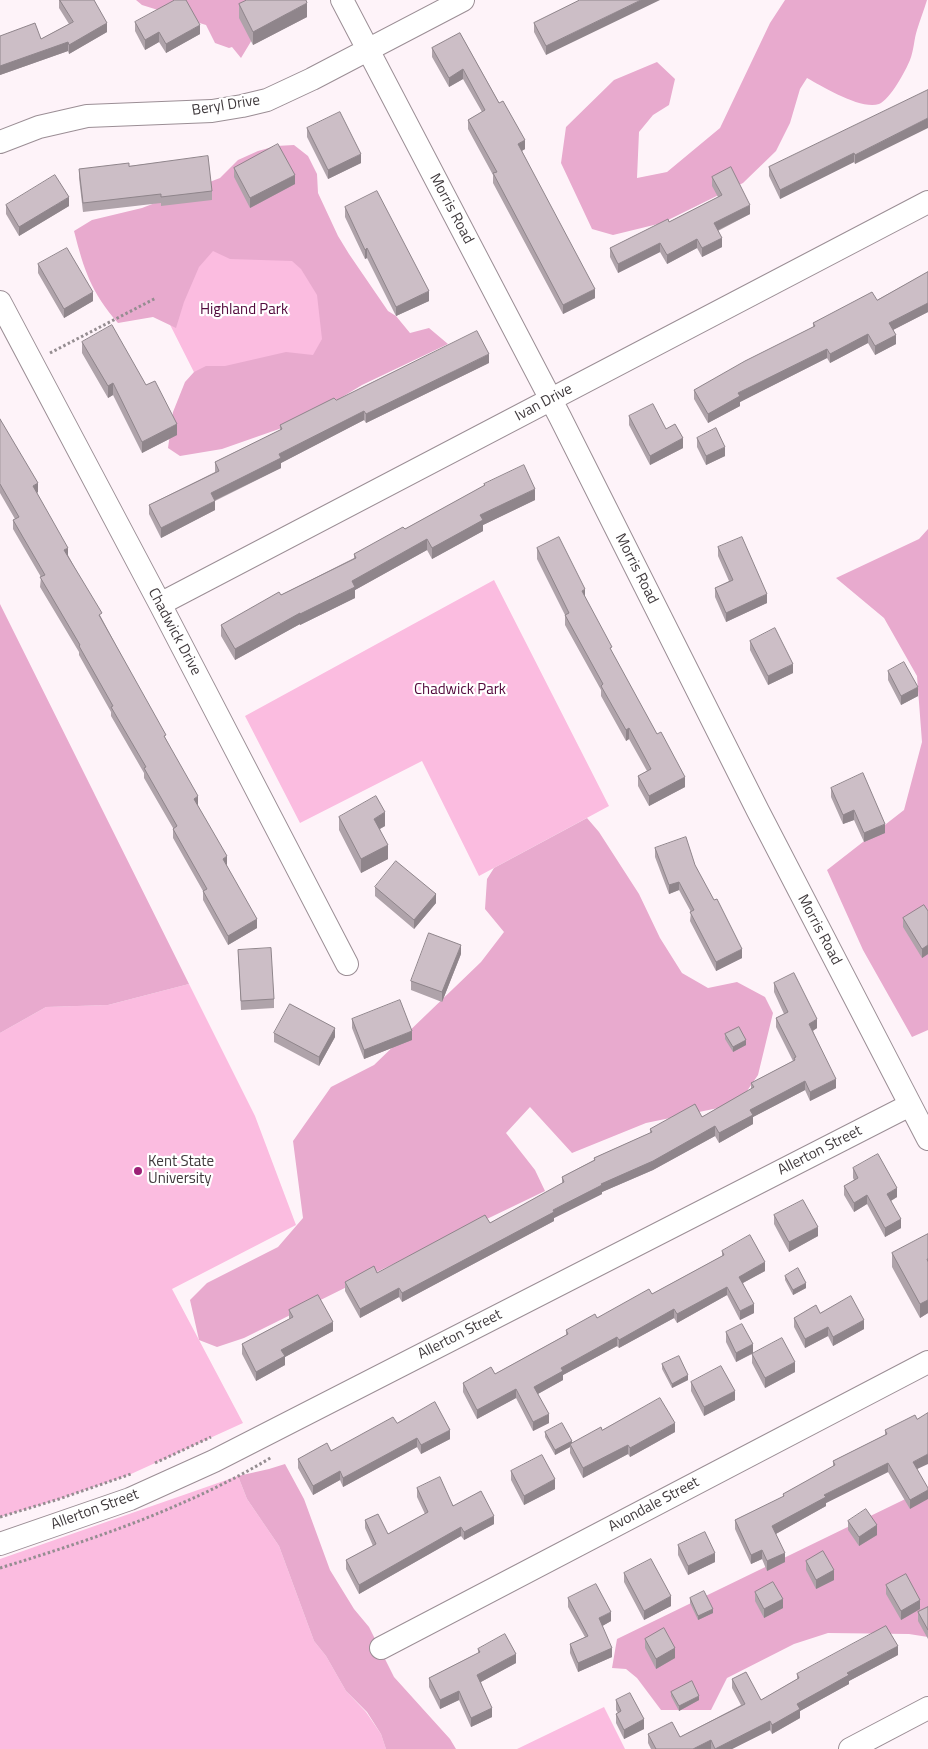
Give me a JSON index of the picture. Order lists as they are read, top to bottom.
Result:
{
  "streets": {
    "street": [
      "Beryl Drive",
      "Morris Road",
      "Ivan Drive",
      "Chadwick Drive",
      "Allerton Street",
      "Avondale Street"
    ]
  },
  "crossings": [
    ["Beryl Drive", "Morris Road"],
    ["Morris Road", "Ivan Drive"],
    ["Morris Road", "Allerton Street"],
    ["Ivan Drive", "Chadwick Drive"]
  ],
  "parks": ["Highland Park", "Chadwick Park"],
  "places": ["Kent State University"]
}
